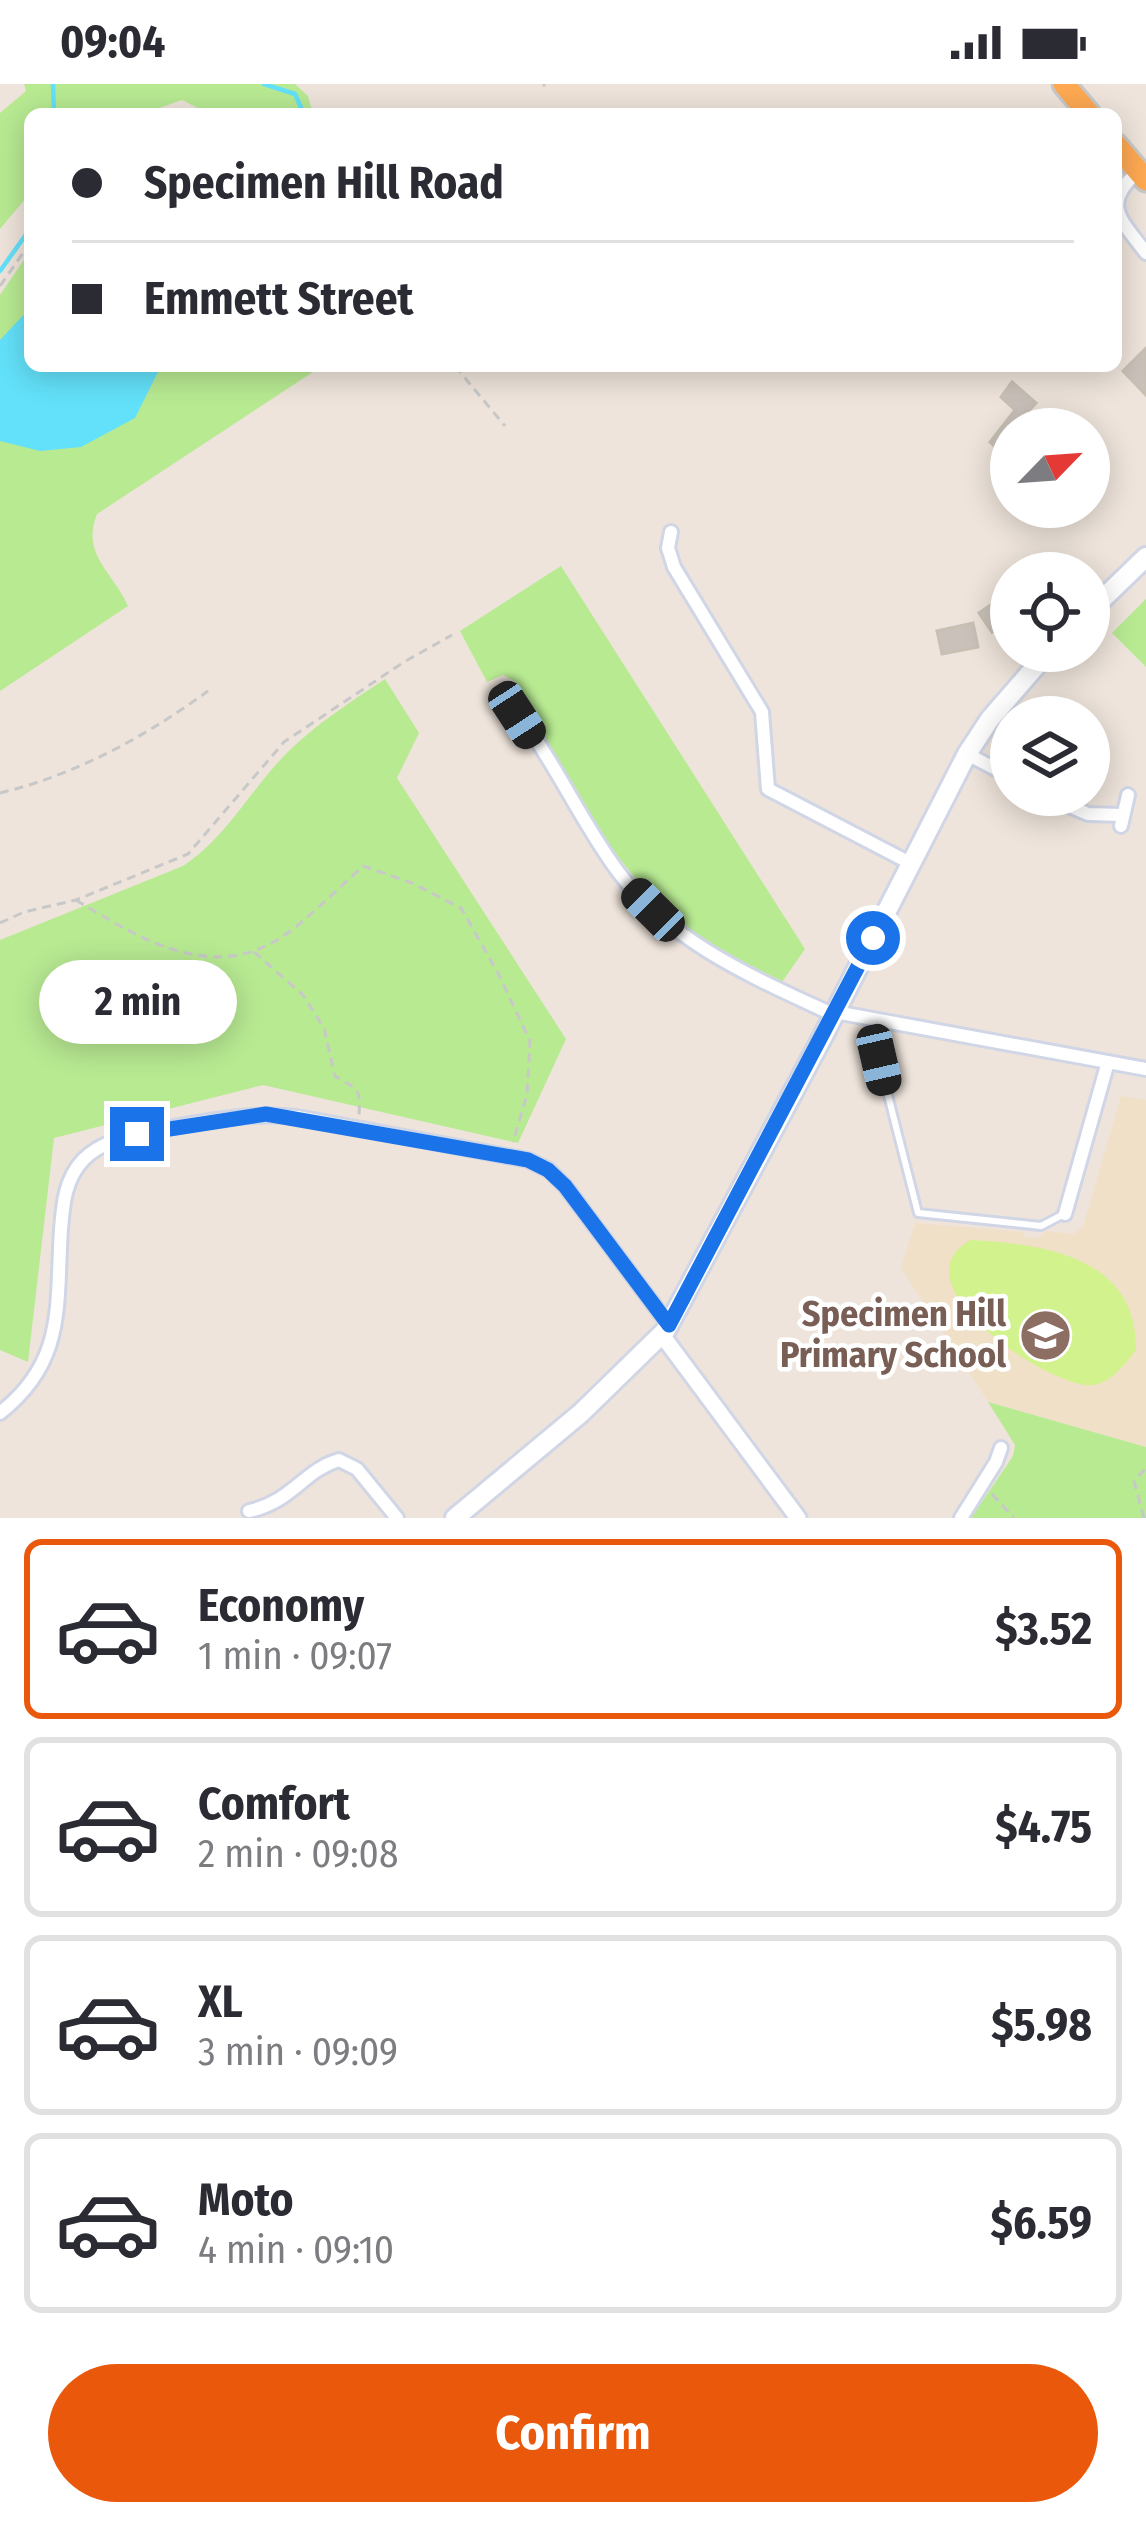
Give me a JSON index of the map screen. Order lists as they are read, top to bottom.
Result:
{
  "places": {
    "school or university": ["Specimen Hill Primary School"]
  },
  "north": "top right",
  "page": {
    "status": "09:04",
    "banner": ["Specimen Hill Road", "Emmett Street"],
    "bubble": "2 min",
    "list": [
      {
        "name": "Economy",
        "note": "1 min · 09:07",
        "value": "$3.52"
      },
      {
        "name": "Comfort",
        "note": "2 min · 09:08",
        "value": "$4.75"
      },
      {
        "name": "XL",
        "note": "3 min · 09:09",
        "value": "$5.98"
      },
      {
        "name": "Moto",
        "note": "4 min · 09:10",
        "value": "$6.59"
      }
    ],
    "buttons": "Confirm"
  }
}
